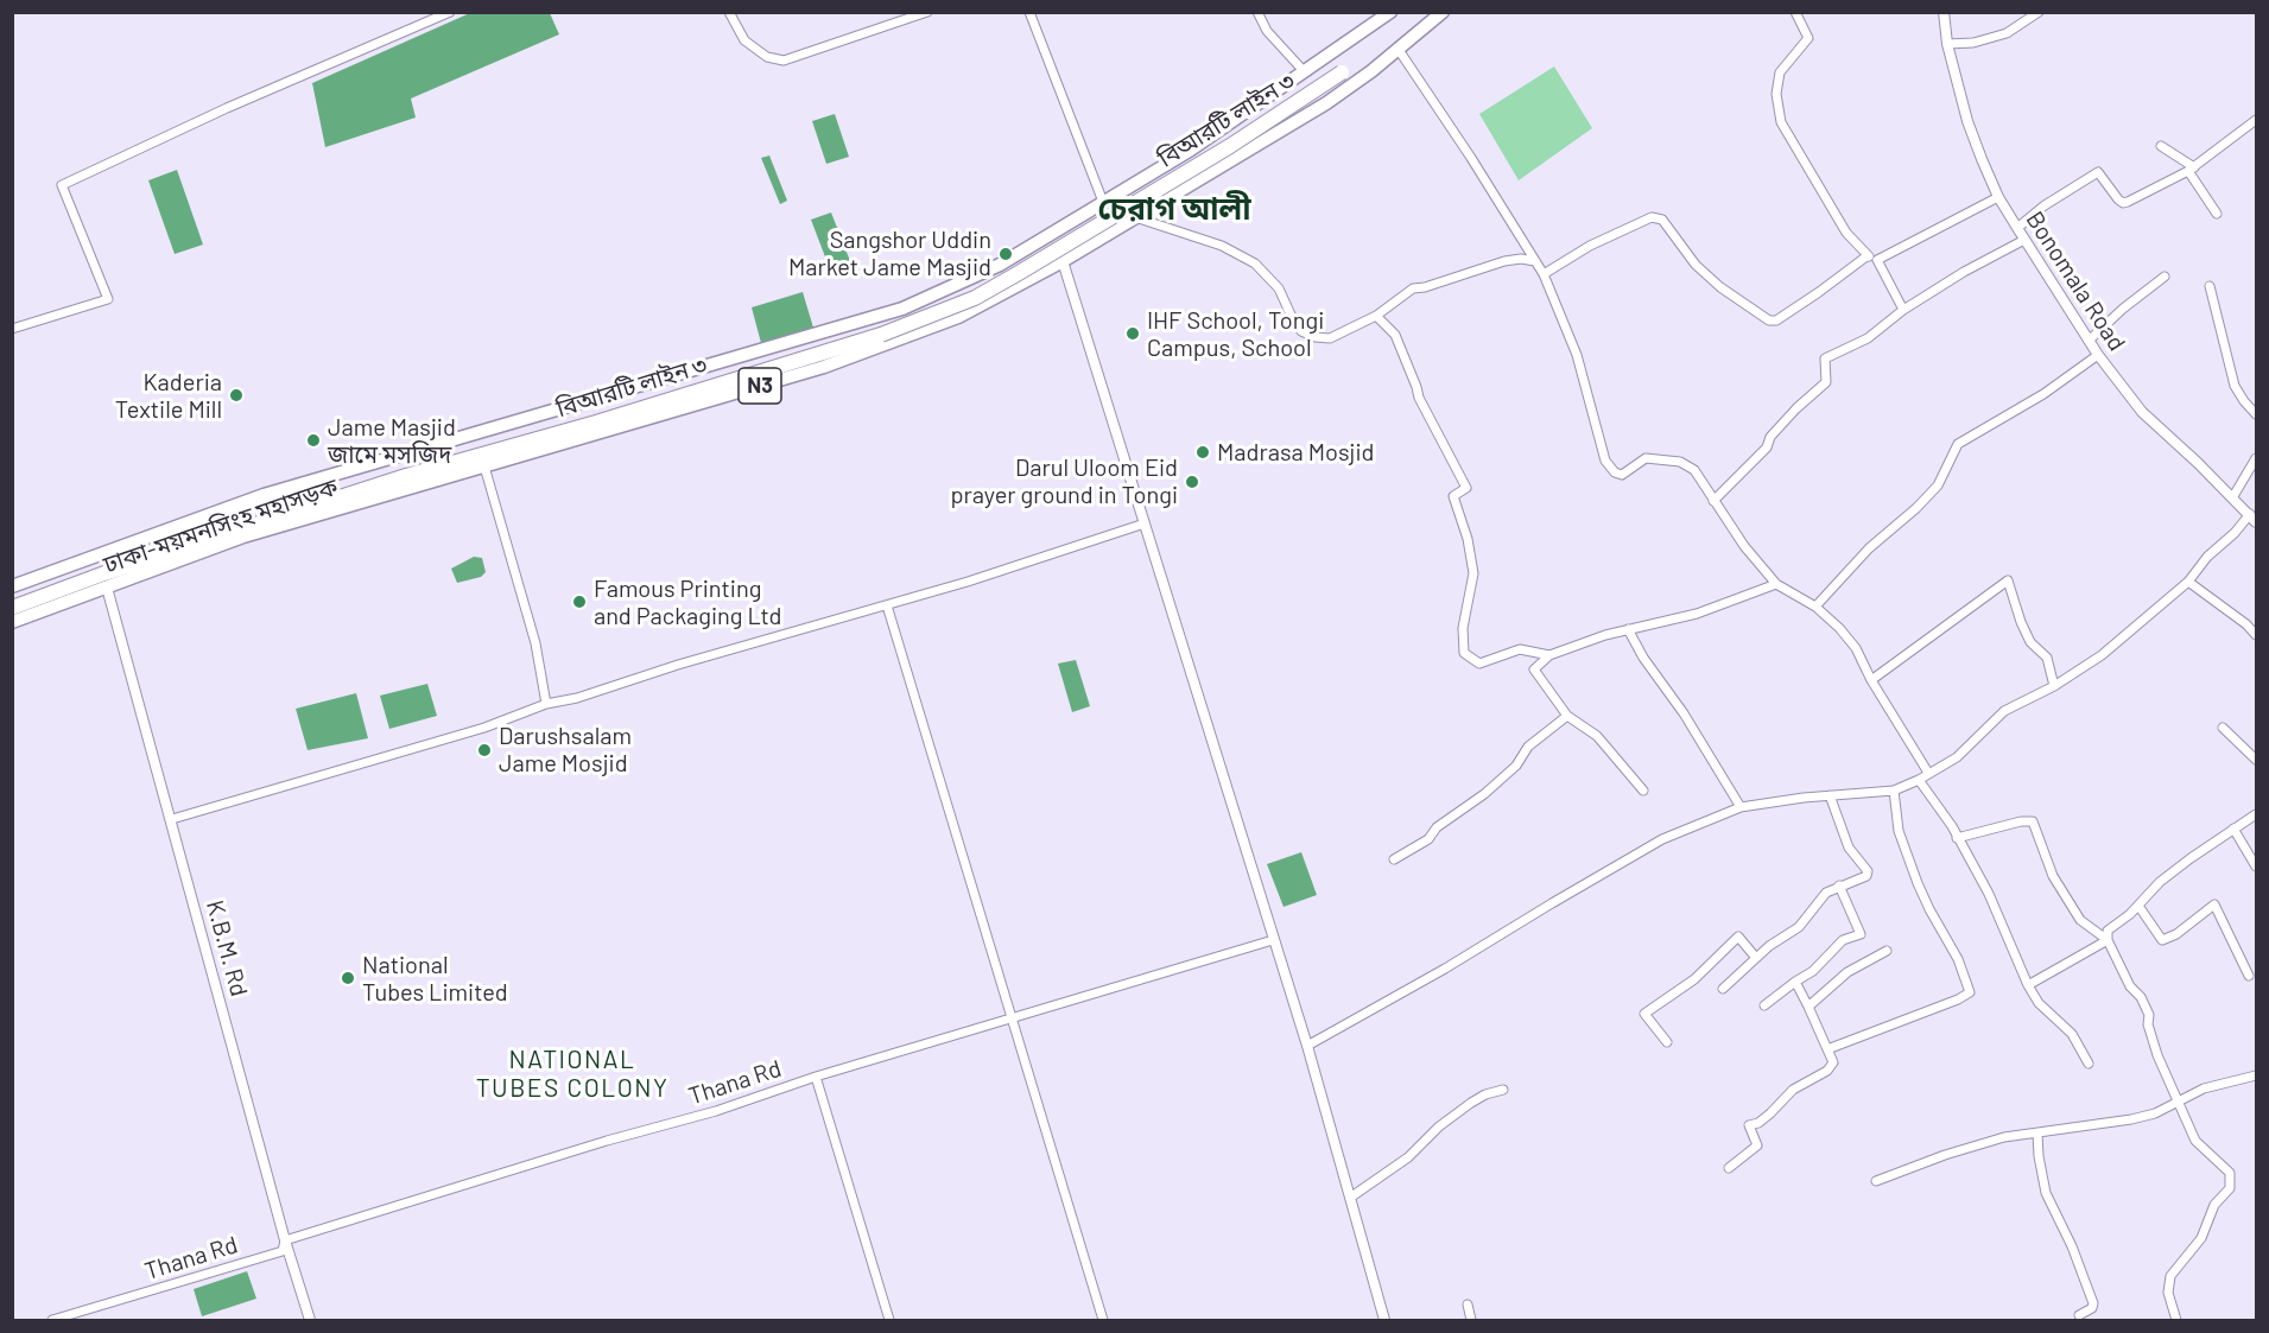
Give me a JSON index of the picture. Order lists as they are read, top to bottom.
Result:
{
  "streets": {
    "highway": ["বিআরটি লাইন ৩", "N3", "ঢাকা-ময়মনসিংহ মহাসড়ক"],
    "street": ["Bonomala Road", "K.B.M. Rd", "Thana Rd"]
  },
  "crossings": [
    ["ঢাকা-ময়মনসিংহ মহাসড়ক", "K.B.M. Rd"],
    ["K.B.M. Rd", "Thana Rd"]
  ],
  "districts": ["চেরাগ আলী", "NATIONAL TUBES COLONY"],
  "places": [
    "Sangshor Uddin Market Jame Masjid",
    "IHF School, Tongi Campus, School",
    "Kaderia Textile Mill",
    "Jame Masjid জামে মসজিদ",
    "Madrasa Mosjid",
    "Darul Uloom Eid prayer ground in Tongi",
    "Famous Printing and Packaging Ltd",
    "Darushsalam Jame Mosjid",
    "National Tubes Limited"
  ]
}
